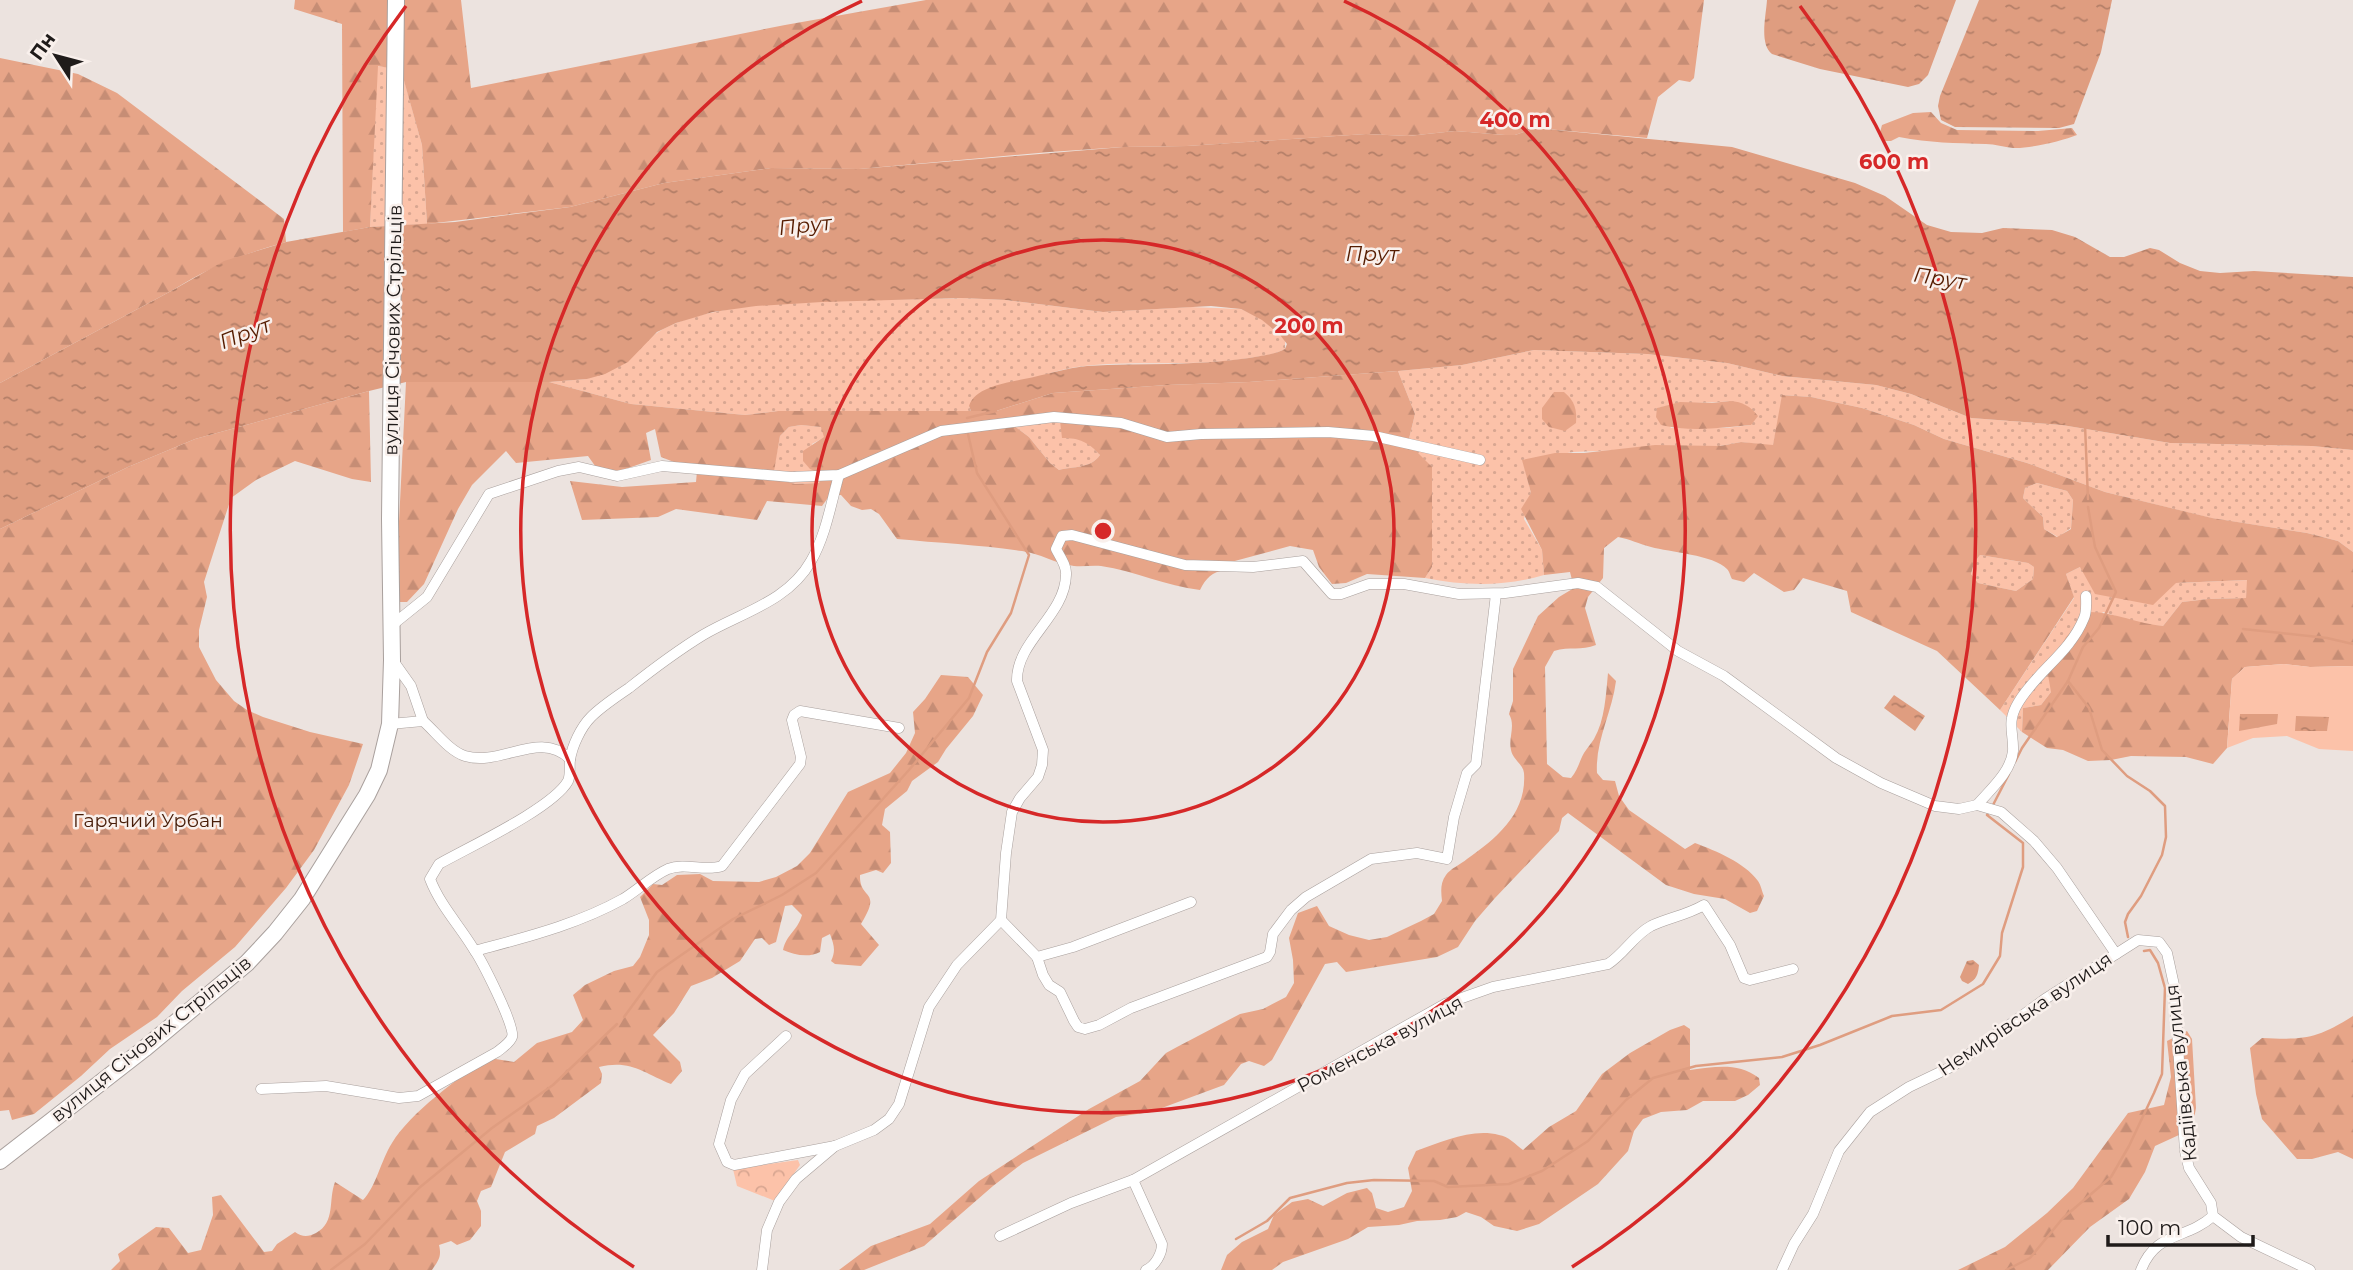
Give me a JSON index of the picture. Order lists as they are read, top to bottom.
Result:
{
  "streets": {
    "main road": ["вулиця Січових Стрільців"],
    "street": ["Немирівська вулиця", "Роменська вулиця", "Кадіївська вулиця"]
  },
  "crossings": [
    ["Немирівська вулиця", "Кадіївська вулиця"]
  ],
  "water": ["Прут"],
  "parks": ["Гарячий Урбан"],
  "scale_bar": "100 m",
  "north": "top left",
  "rings": ["400 m", "600 m", "200 m"]
}
